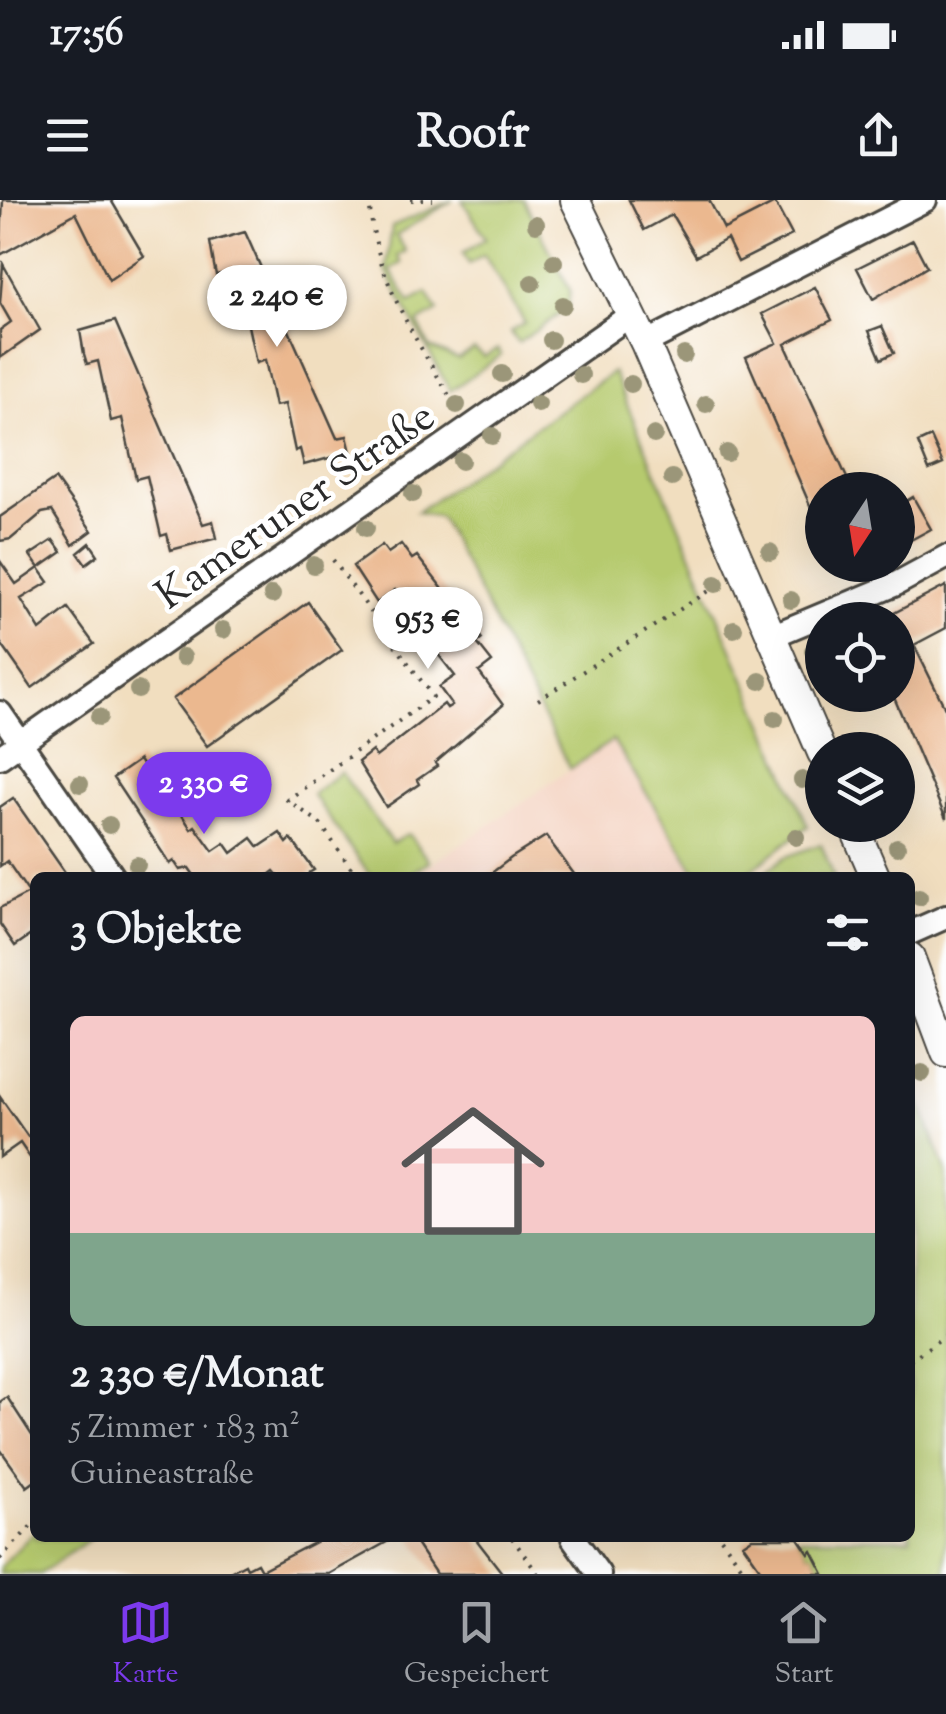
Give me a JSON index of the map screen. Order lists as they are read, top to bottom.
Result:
{
  "streets": {
    "street": ["Kameruner Straße"]
  },
  "north": "bottom",
  "page": {
    "status": "17:56",
    "header": "Roofr",
    "price": ["2 240 €", "953 €", "2 330 €"],
    "heading": "3 Objekte",
    "list": [
      {
        "name": "2 330 €/Monat",
        "note": "5 Zimmer · 183 m² · Guineastraße"
      }
    ],
    "tabs": ["Karte", "Gespeichert", "Start"]
  }
}
